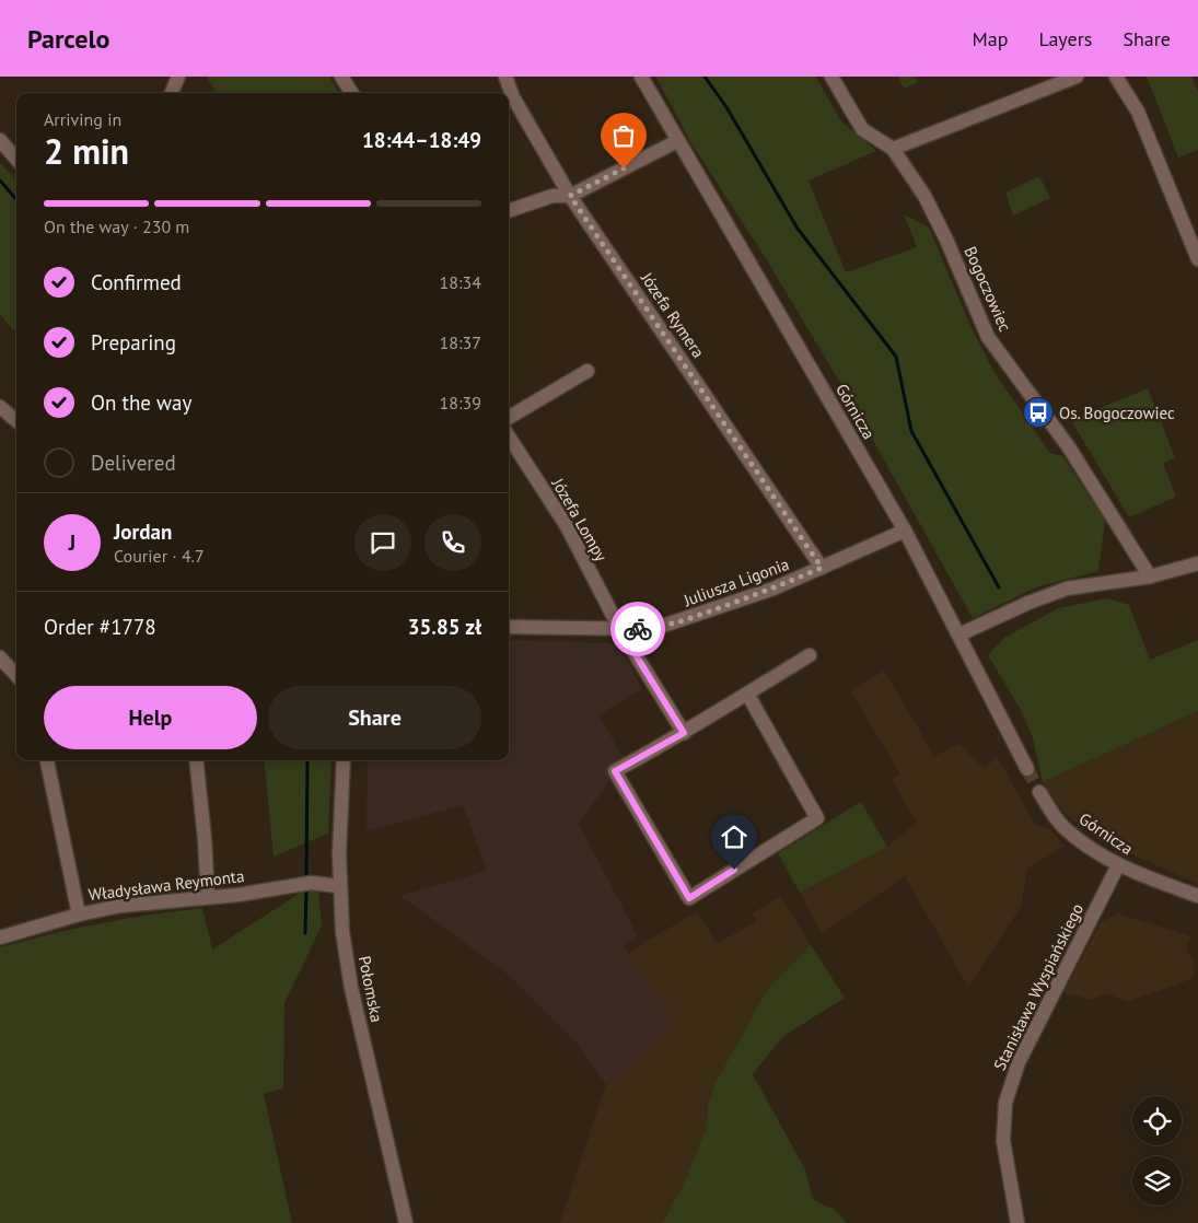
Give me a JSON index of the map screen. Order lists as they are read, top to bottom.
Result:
{
  "streets": {
    "street": [
      "Bogoczowiec",
      "Józefa Rymera",
      "Górnicza",
      "Józefa Lompy",
      "Juliusza Ligonia",
      "Władysława Reymonta",
      "Stanisława Wyspiańskiego",
      "Połomska"
    ]
  },
  "crossings": [
    ["Józefa Rymera", "Juliusza Ligonia"],
    ["Górnicza", "Juliusza Ligonia"],
    ["Górnicza", "Stanisława Wyspiańskiego"],
    ["Józefa Lompy", "Juliusza Ligonia"],
    ["Władysława Reymonta", "Połomska"]
  ],
  "places": {
    "bus stop": ["Os. Bogoczowiec"]
  },
  "page": {
    "header": "Parcelo",
    "nav": ["Map", "Layers", "Share"],
    "heading": ["2 min", "Arriving in", "18:44–18:49"],
    "panel": [
      "Jordan",
      "Courier · 4.7",
      "Order #1778",
      "35.85 zł"
    ],
    "bar": "On the way · 230 m",
    "list": [
      ["Confirmed", "18:34"],
      ["Preparing", "18:37"],
      ["On the way", "18:39"],
      "Delivered"
    ],
    "round": "J",
    "buttons": ["Help", "Share"]
  }
}
